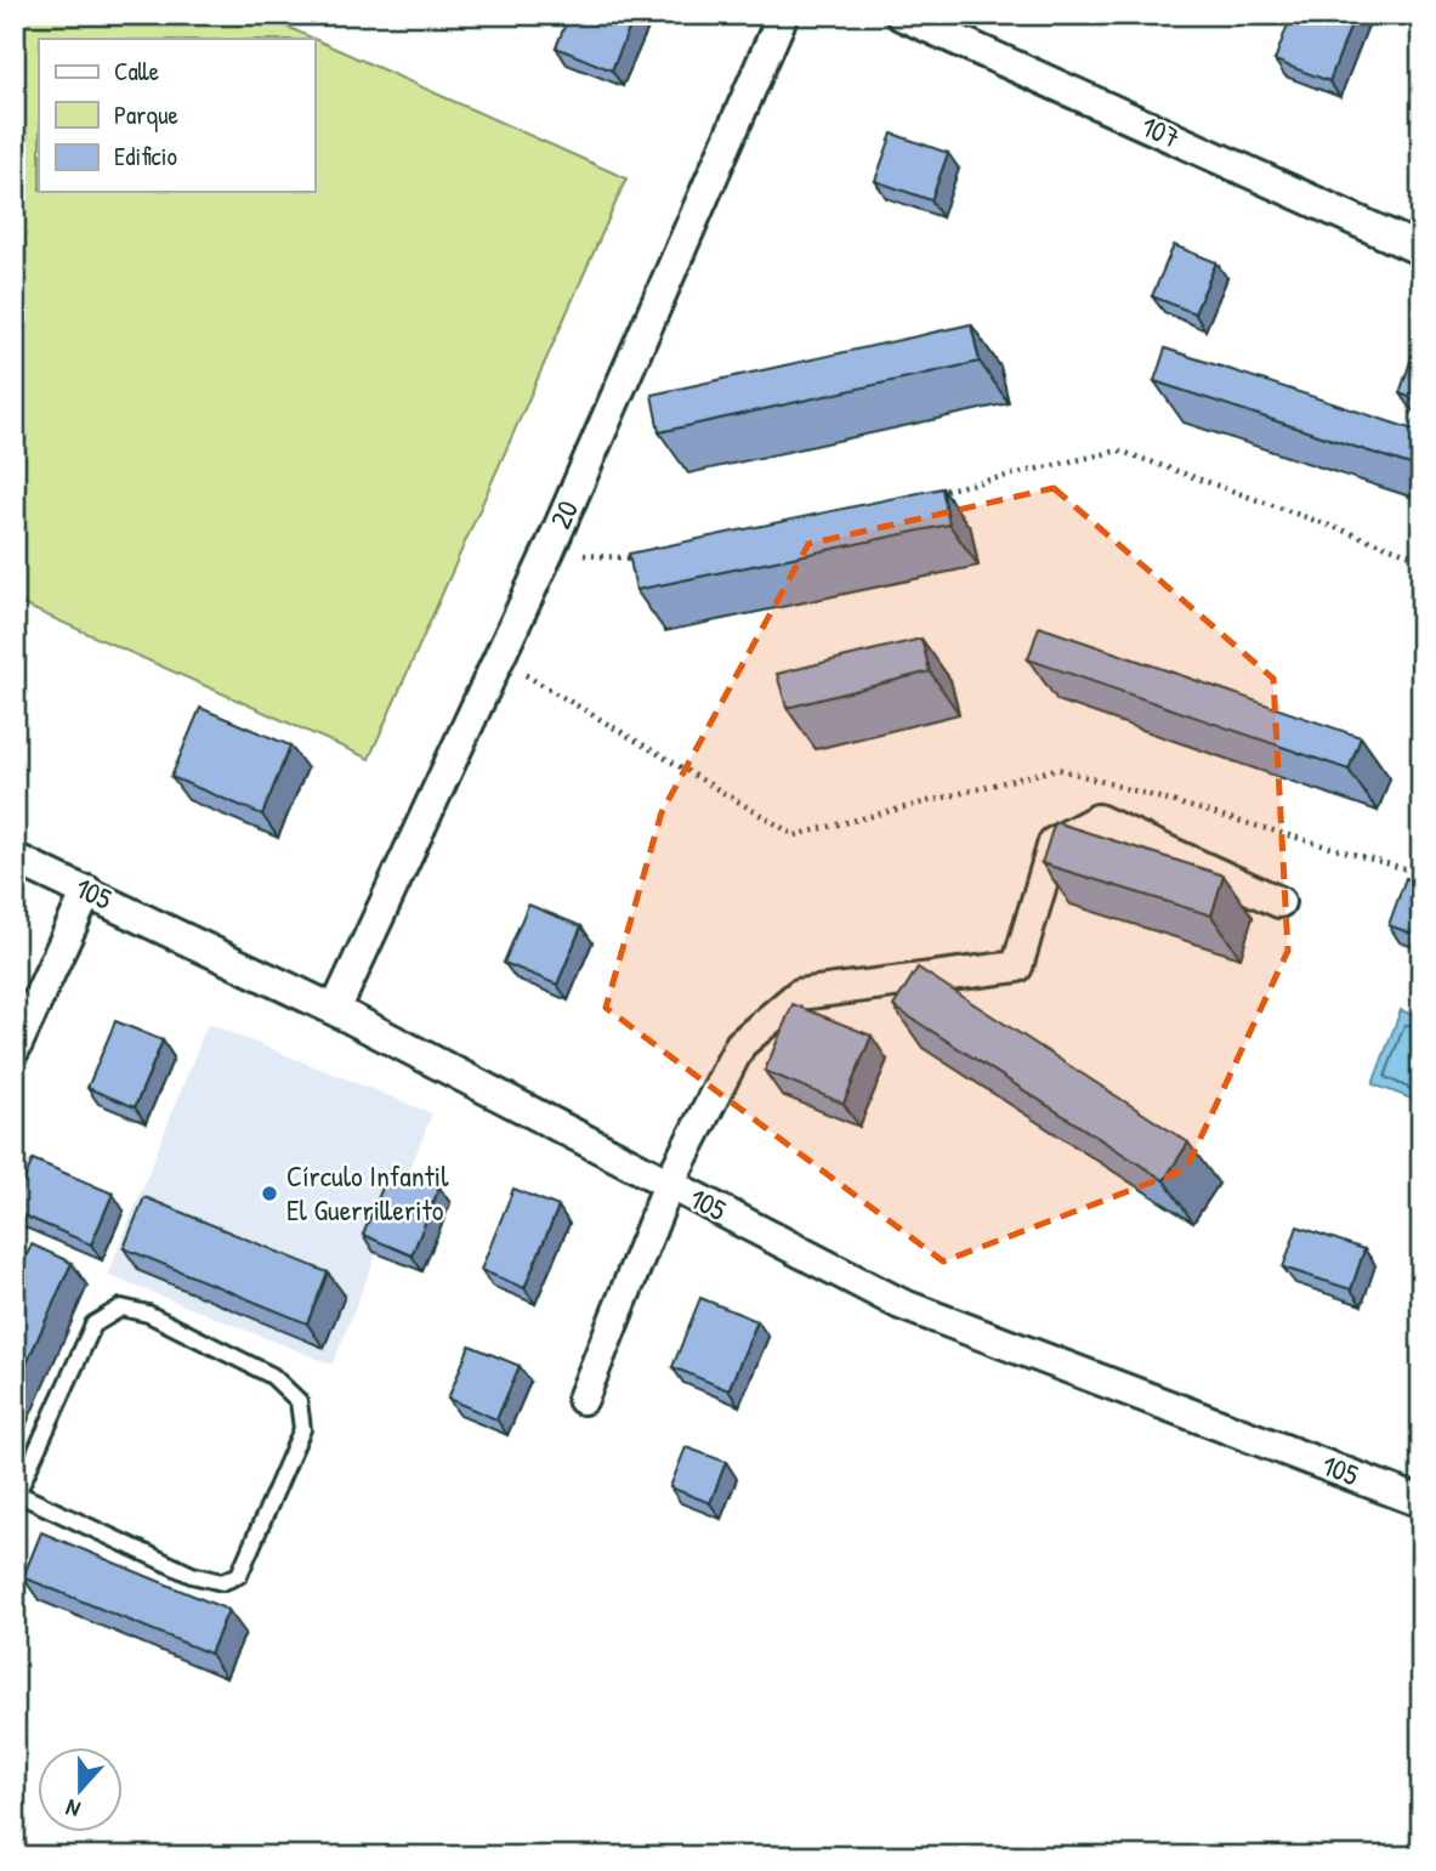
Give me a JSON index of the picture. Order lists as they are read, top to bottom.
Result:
{
  "streets": {
    "street": ["107", "20", "105"]
  },
  "crossings": [
    ["20", "105"]
  ],
  "places": ["Círculo Infantil El Guerrillerito"],
  "legend": ["Calle", "Parque", "Edificio"],
  "north": "bottom"
}
